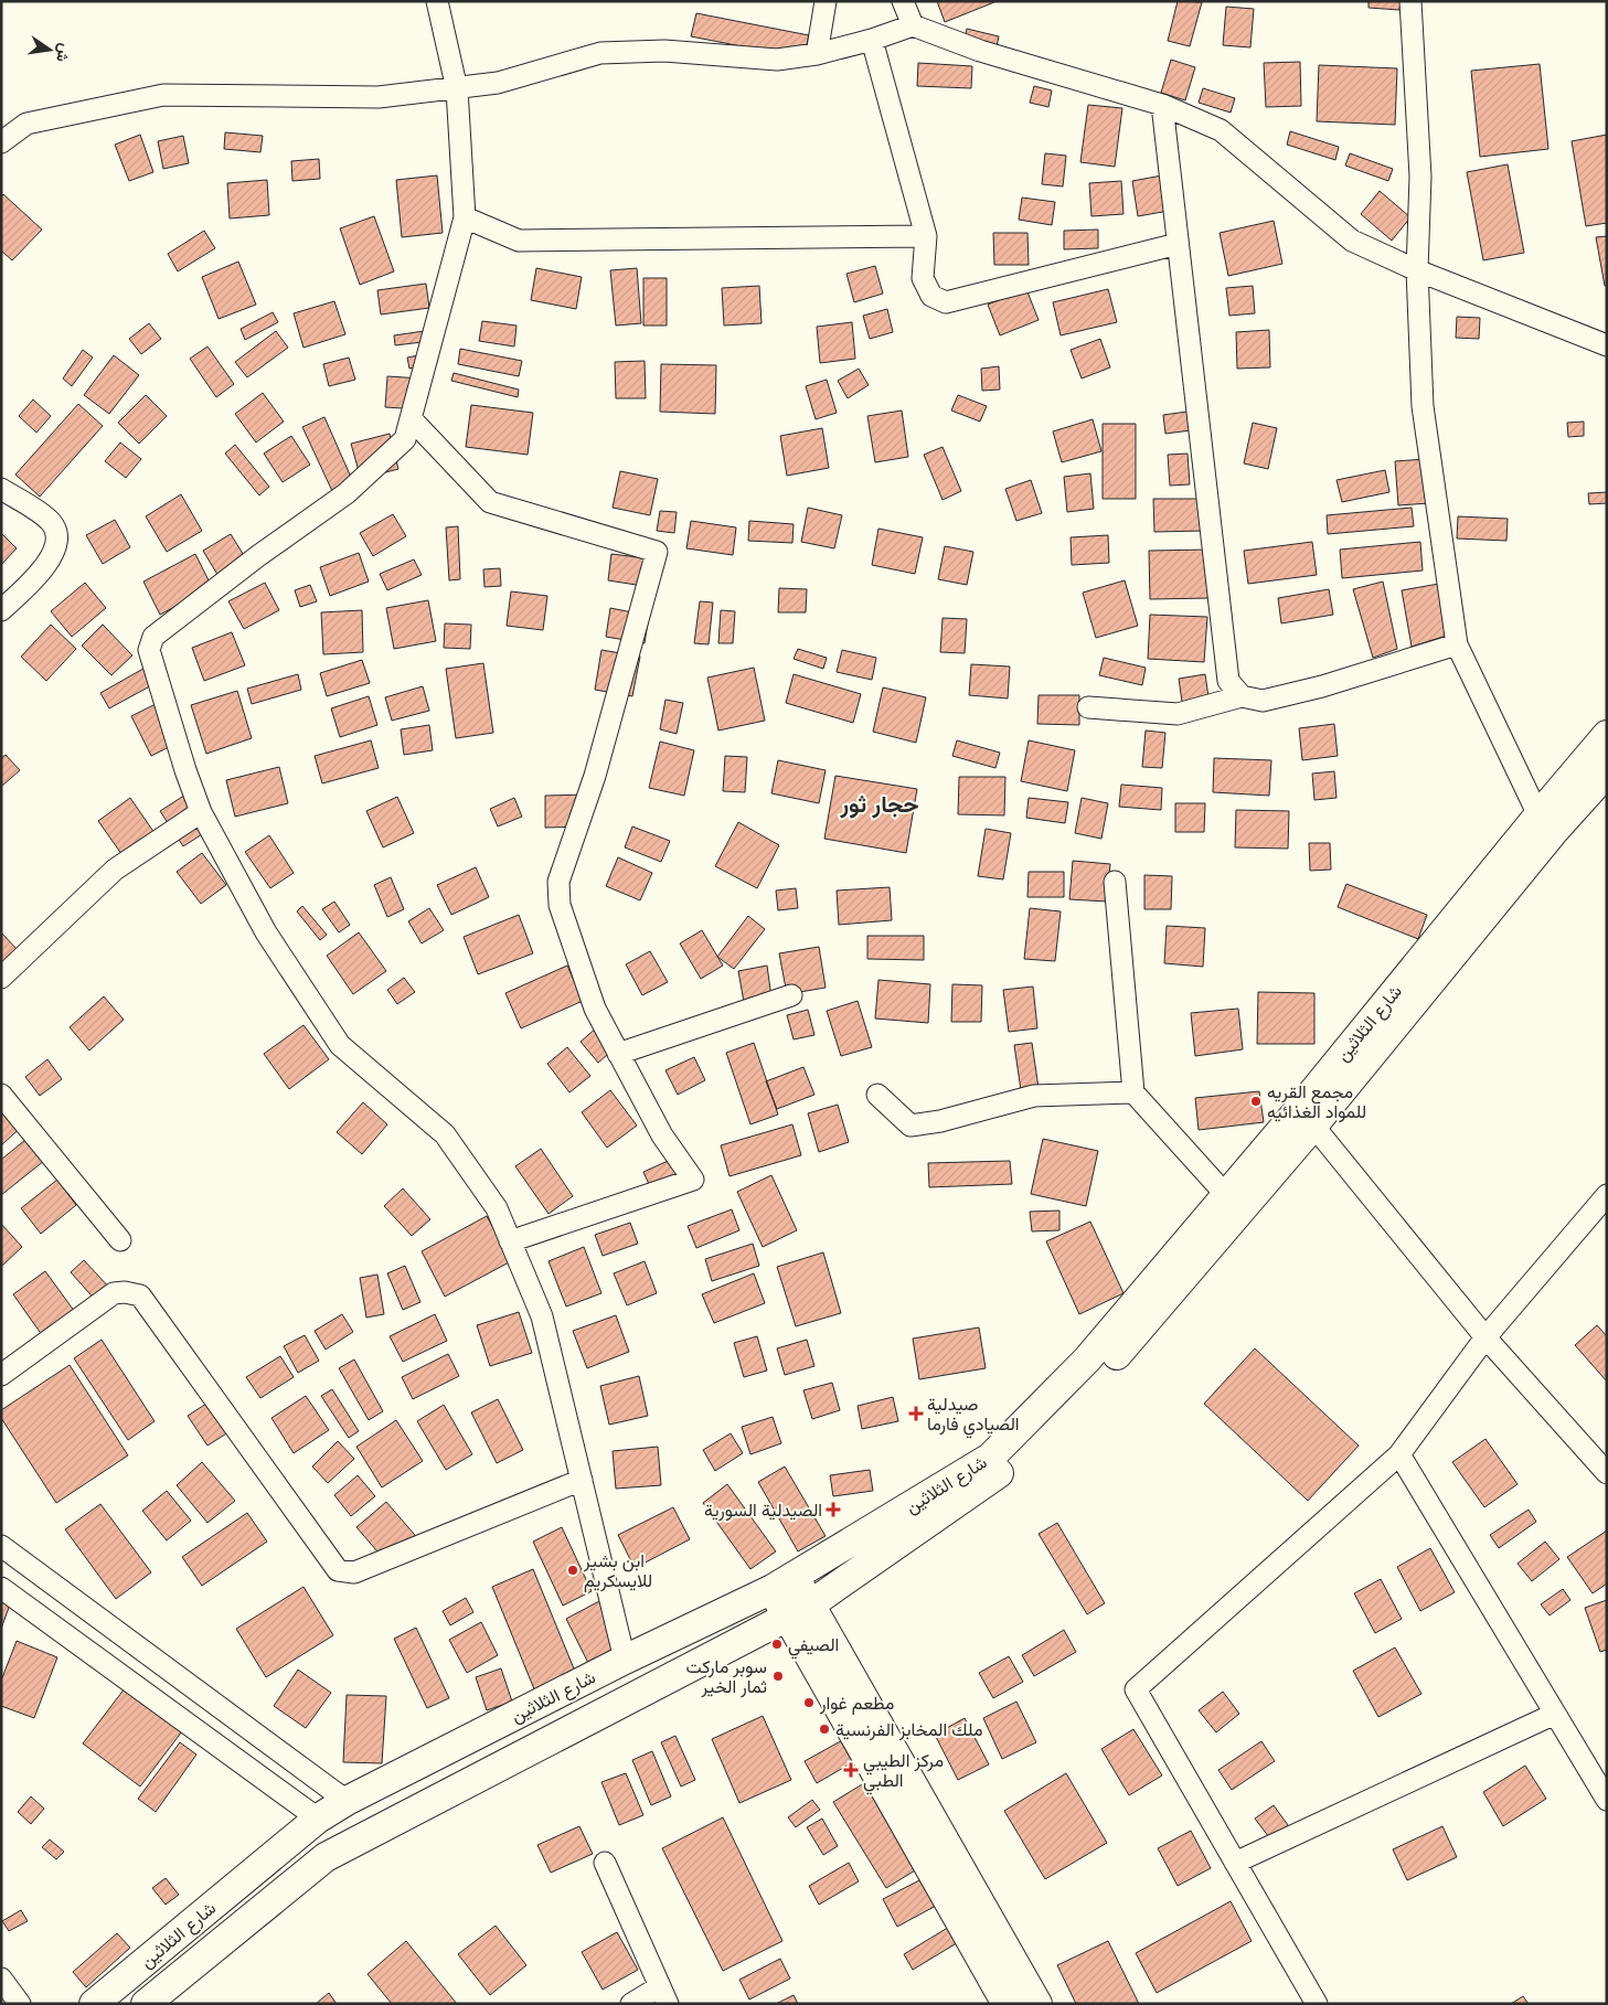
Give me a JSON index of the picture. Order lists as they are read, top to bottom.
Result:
{
  "streets": {
    "main road": ["شارع الثلاثين"]
  },
  "districts": ["حجار ثور"],
  "places": {
    "other": [
      "مجمع القريه للمواد الغذائيه",
      "ابن بشير للايسكريم",
      "الصيفي",
      "سوبر ماركت ثمار الخير",
      "مطعم غوار",
      "ملك المخابز الفرنسية"
    ],
    "health": ["صيدلية الصيادي فارما", "الصيدلية السورية", "مركز الطيبي الطبي"]
  },
  "north": "right"
}
